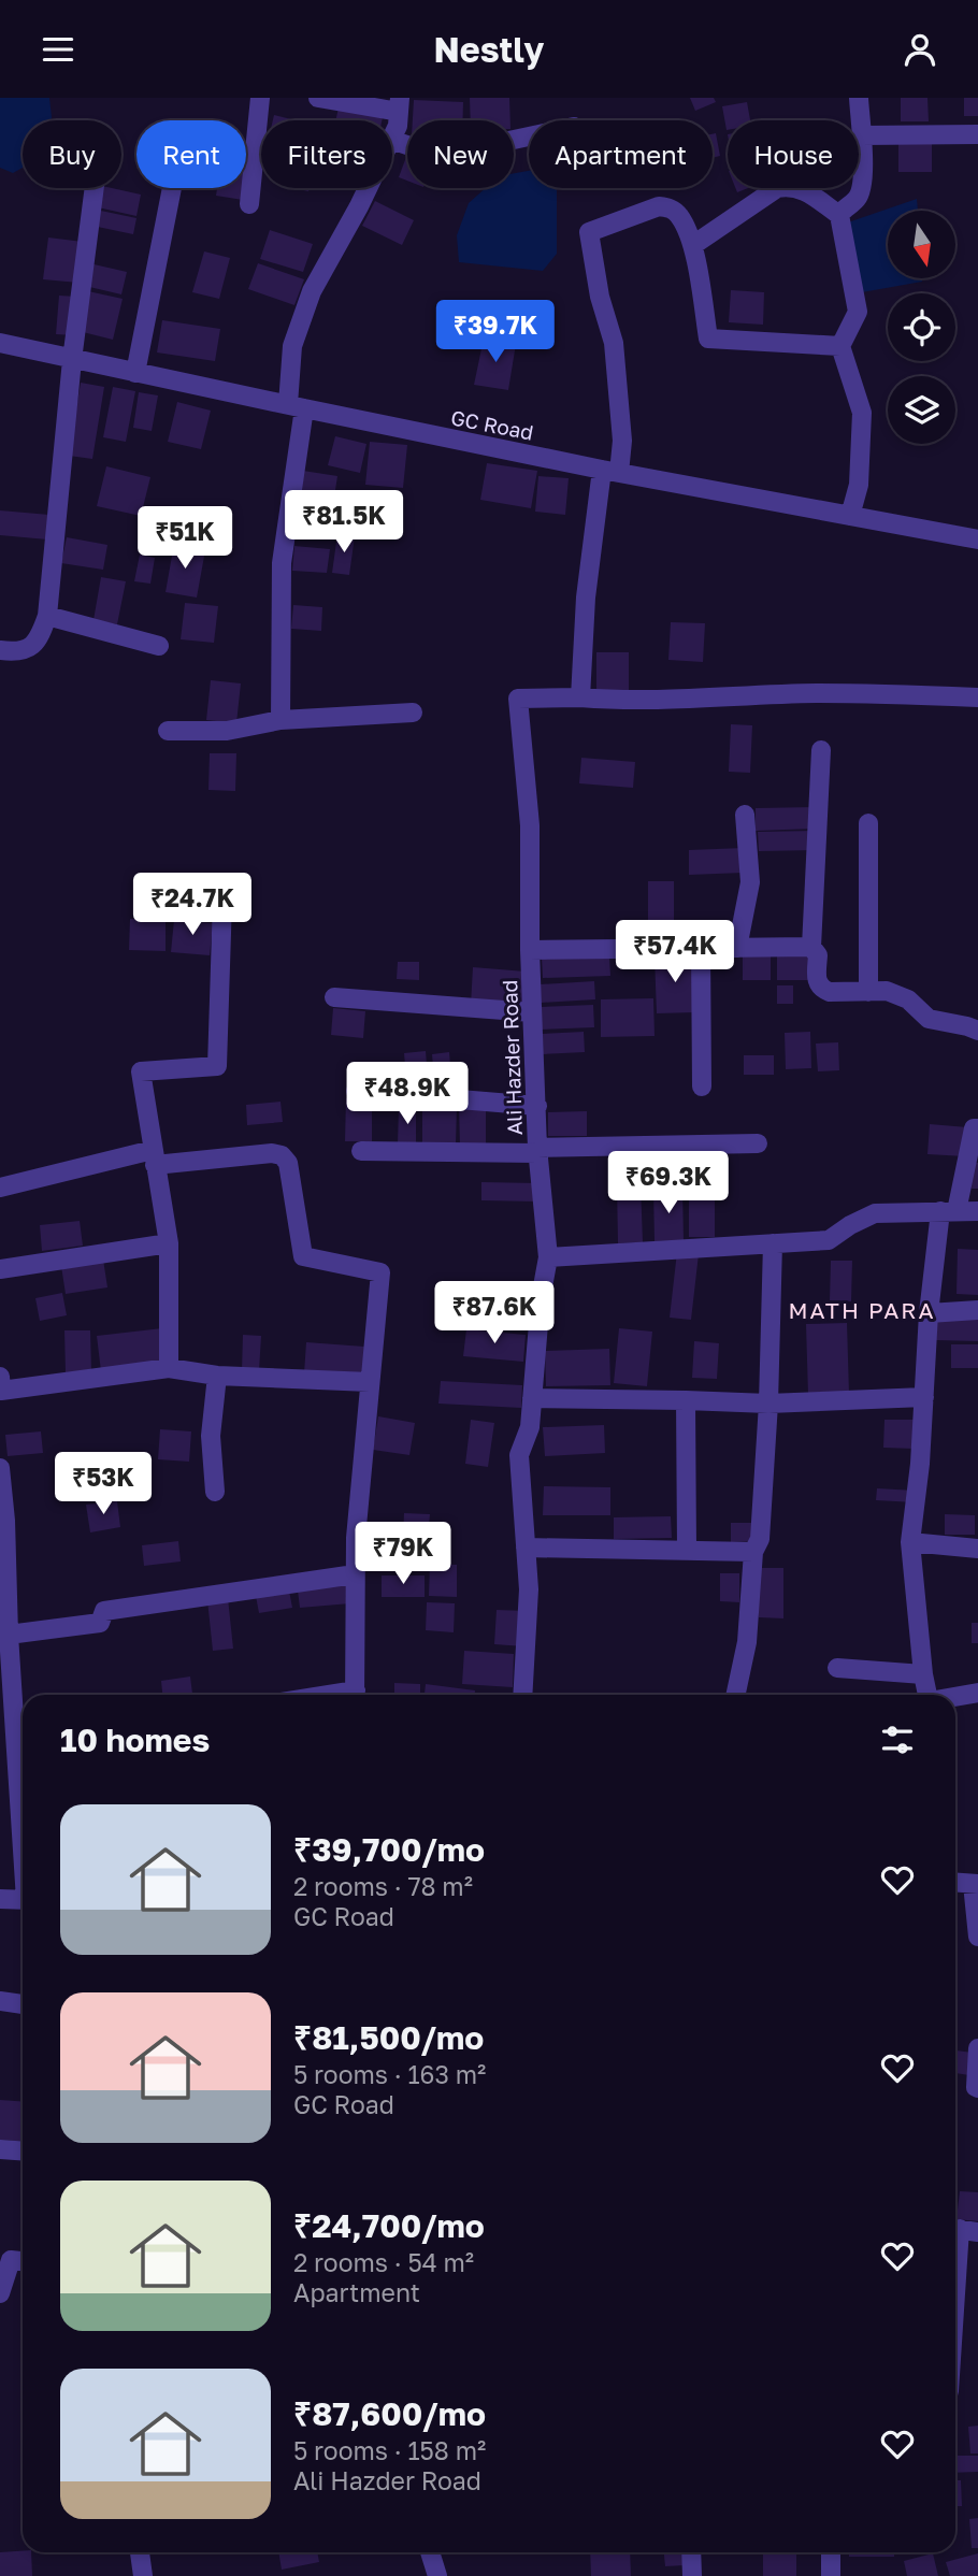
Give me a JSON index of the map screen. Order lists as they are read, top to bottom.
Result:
{
  "streets": {
    "street": ["GC Road", "Ali Hazder Road"]
  },
  "districts": ["MATH PARA"],
  "north": "bottom",
  "page": {
    "header": "Nestly",
    "chip": [
      "Buy",
      "Rent",
      "Filters",
      "New",
      "Apartment",
      "House"
    ],
    "price": [
      "₹39.7K",
      "₹81.5K",
      "₹51K",
      "₹24.7K",
      "₹57.4K",
      "₹48.9K",
      "₹69.3K",
      "₹87.6K",
      "₹53K",
      "₹79K"
    ],
    "heading": "10 homes",
    "list": [
      {
        "name": "₹39,700/mo",
        "note": "2 rooms · 78 m² · GC Road"
      },
      {
        "name": "₹81,500/mo",
        "note": "5 rooms · 163 m² · GC Road"
      },
      {
        "name": "₹24,700/mo",
        "note": "2 rooms · 54 m² · Apartment"
      },
      {
        "name": "₹87,600/mo",
        "note": "5 rooms · 158 m² · Ali Hazder Road"
      }
    ]
  }
}
